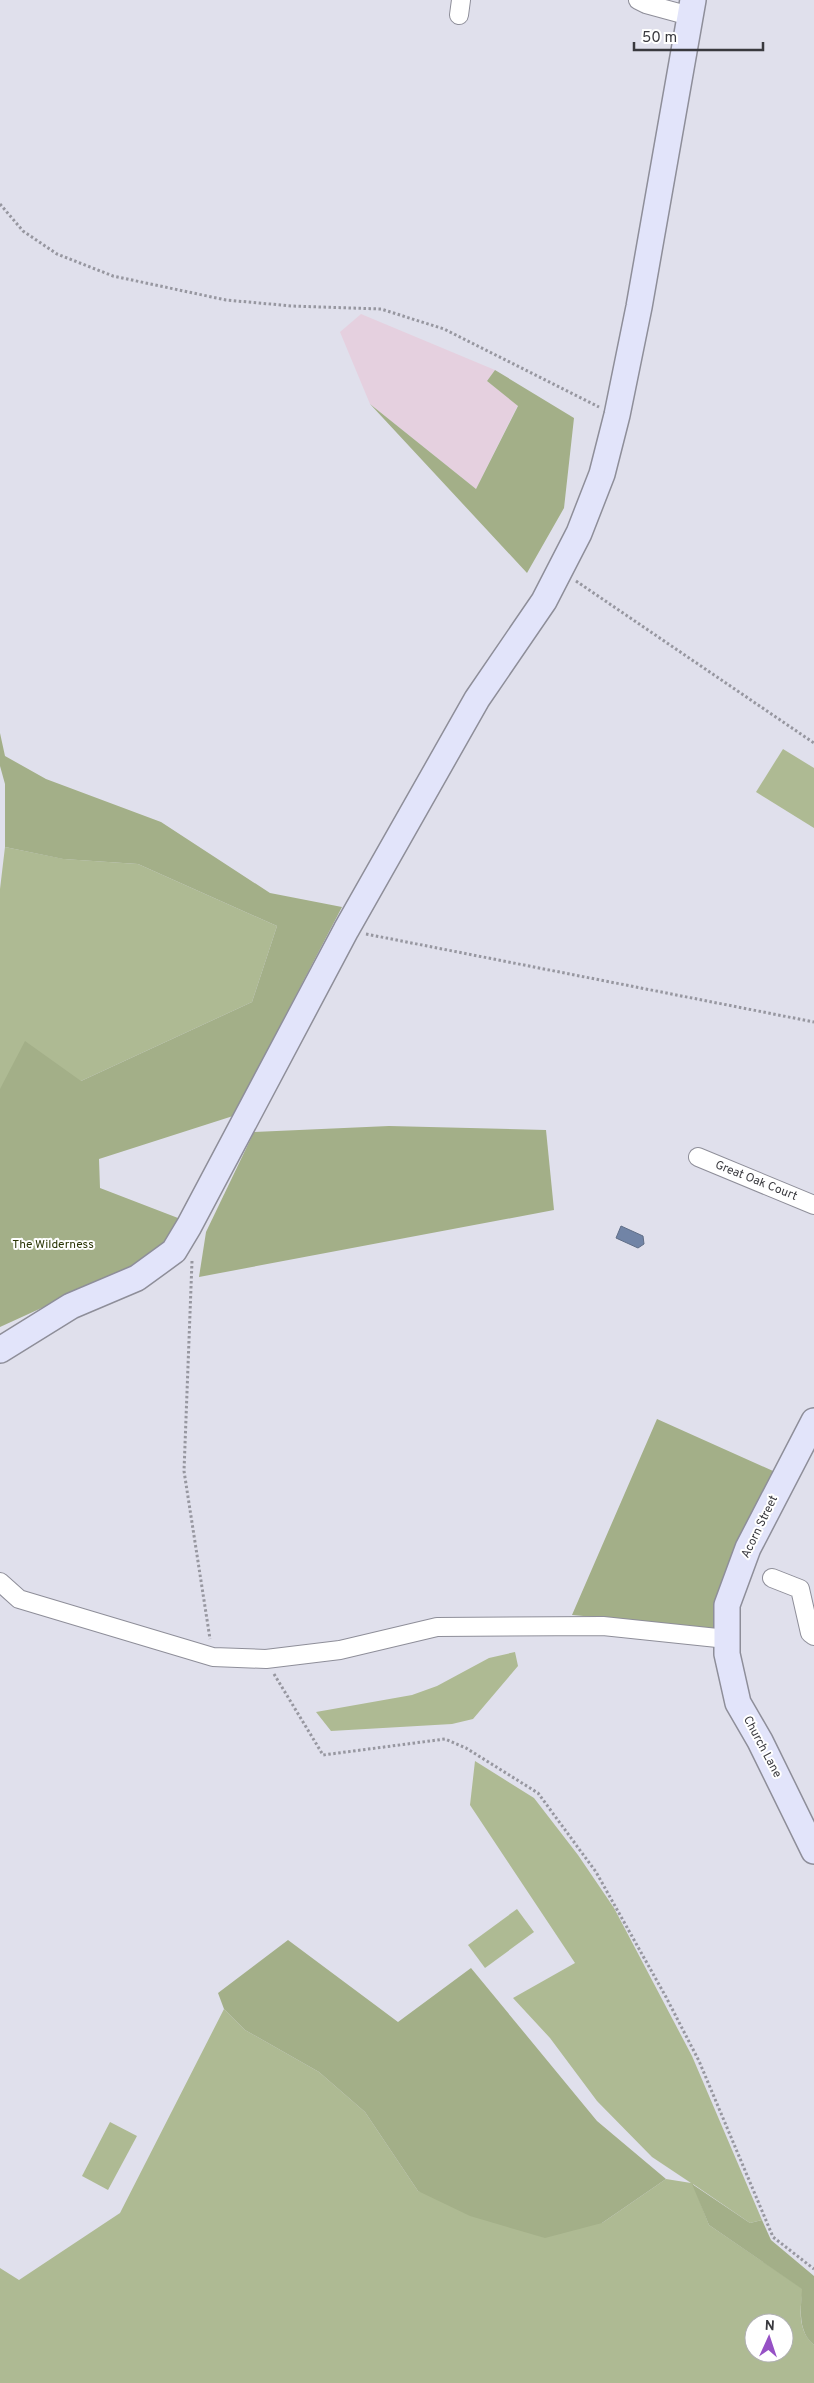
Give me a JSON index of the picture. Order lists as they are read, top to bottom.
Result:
{
  "streets": {
    "main road": ["Acorn Street", "Church Lane"],
    "street": ["Great Oak Court"]
  },
  "crossings": [
    ["Acorn Street", "Church Lane"]
  ],
  "parks": ["The Wilderness"],
  "scale_bar": "50 m",
  "north": "top"
}
